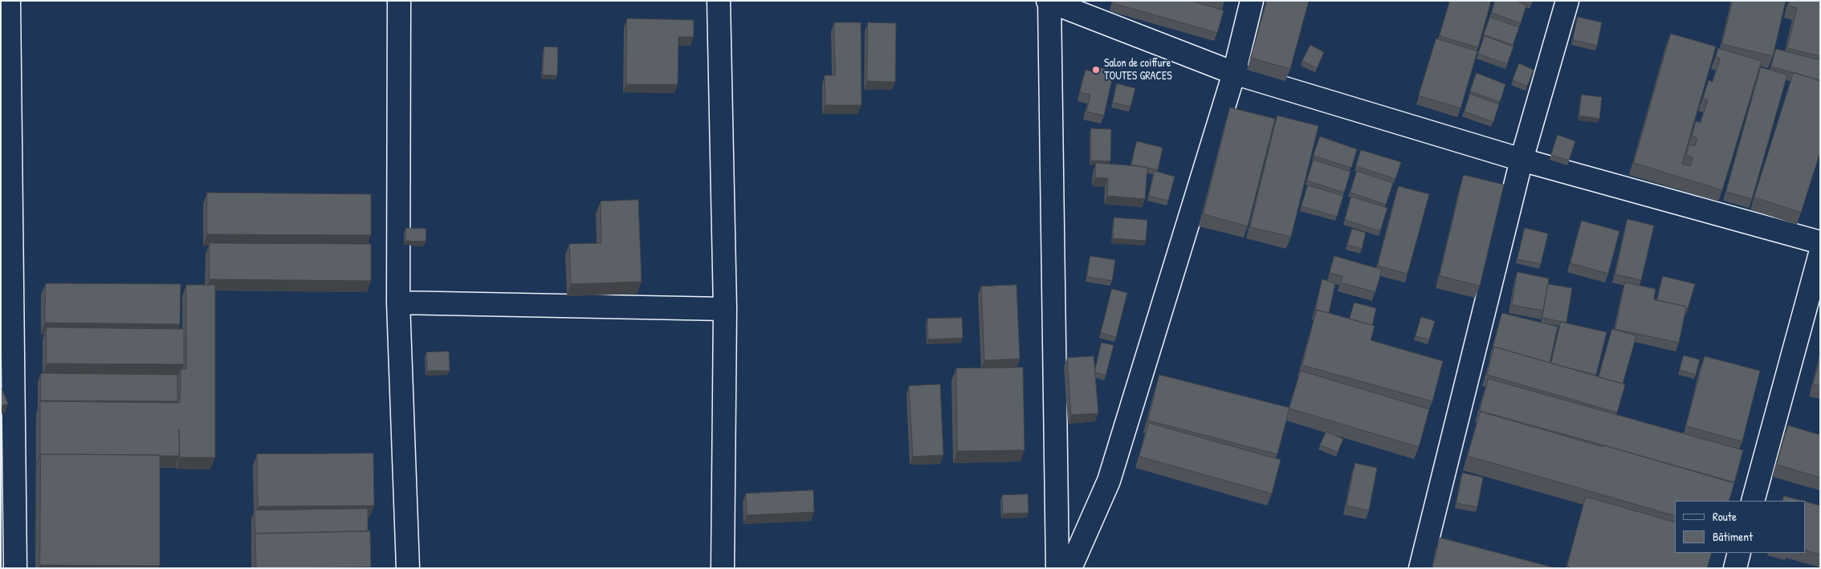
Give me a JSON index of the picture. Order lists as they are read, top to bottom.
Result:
{
  "places": ["Salon de coiffure TOUTES GRACES"],
  "legend": ["Route", "Bâtiment"]
}
